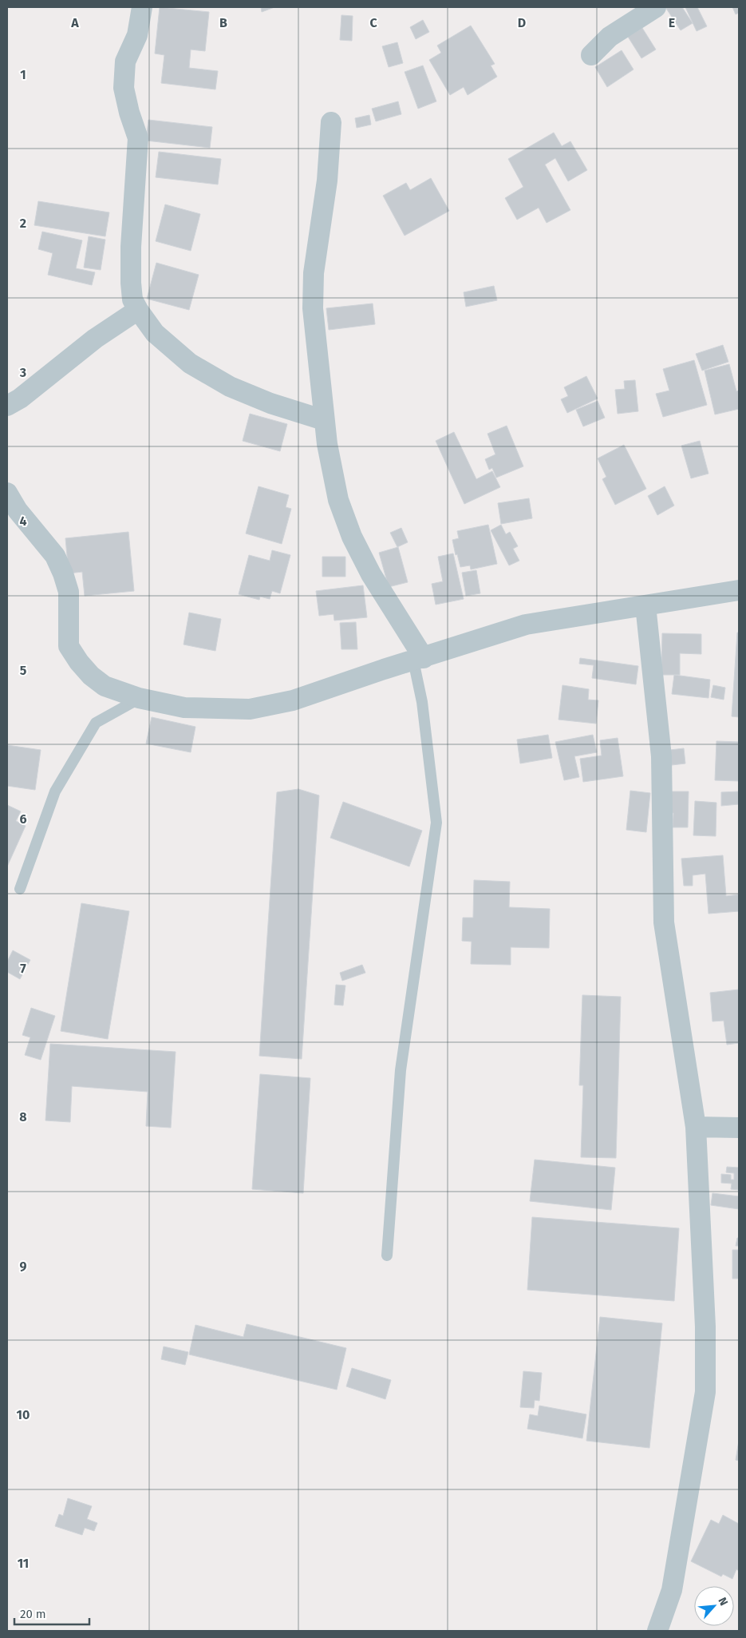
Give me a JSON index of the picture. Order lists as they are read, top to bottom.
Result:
{
  "scale_bar": "20 m",
  "north": "top right",
  "grid": {
    "columns": [
      "A",
      "B",
      "C",
      "D",
      "E"
    ],
    "rows": [
      "1",
      "2",
      "3",
      "4",
      "5",
      "6",
      "7",
      "8",
      "9",
      "10",
      "11"
    ]
  }
}
